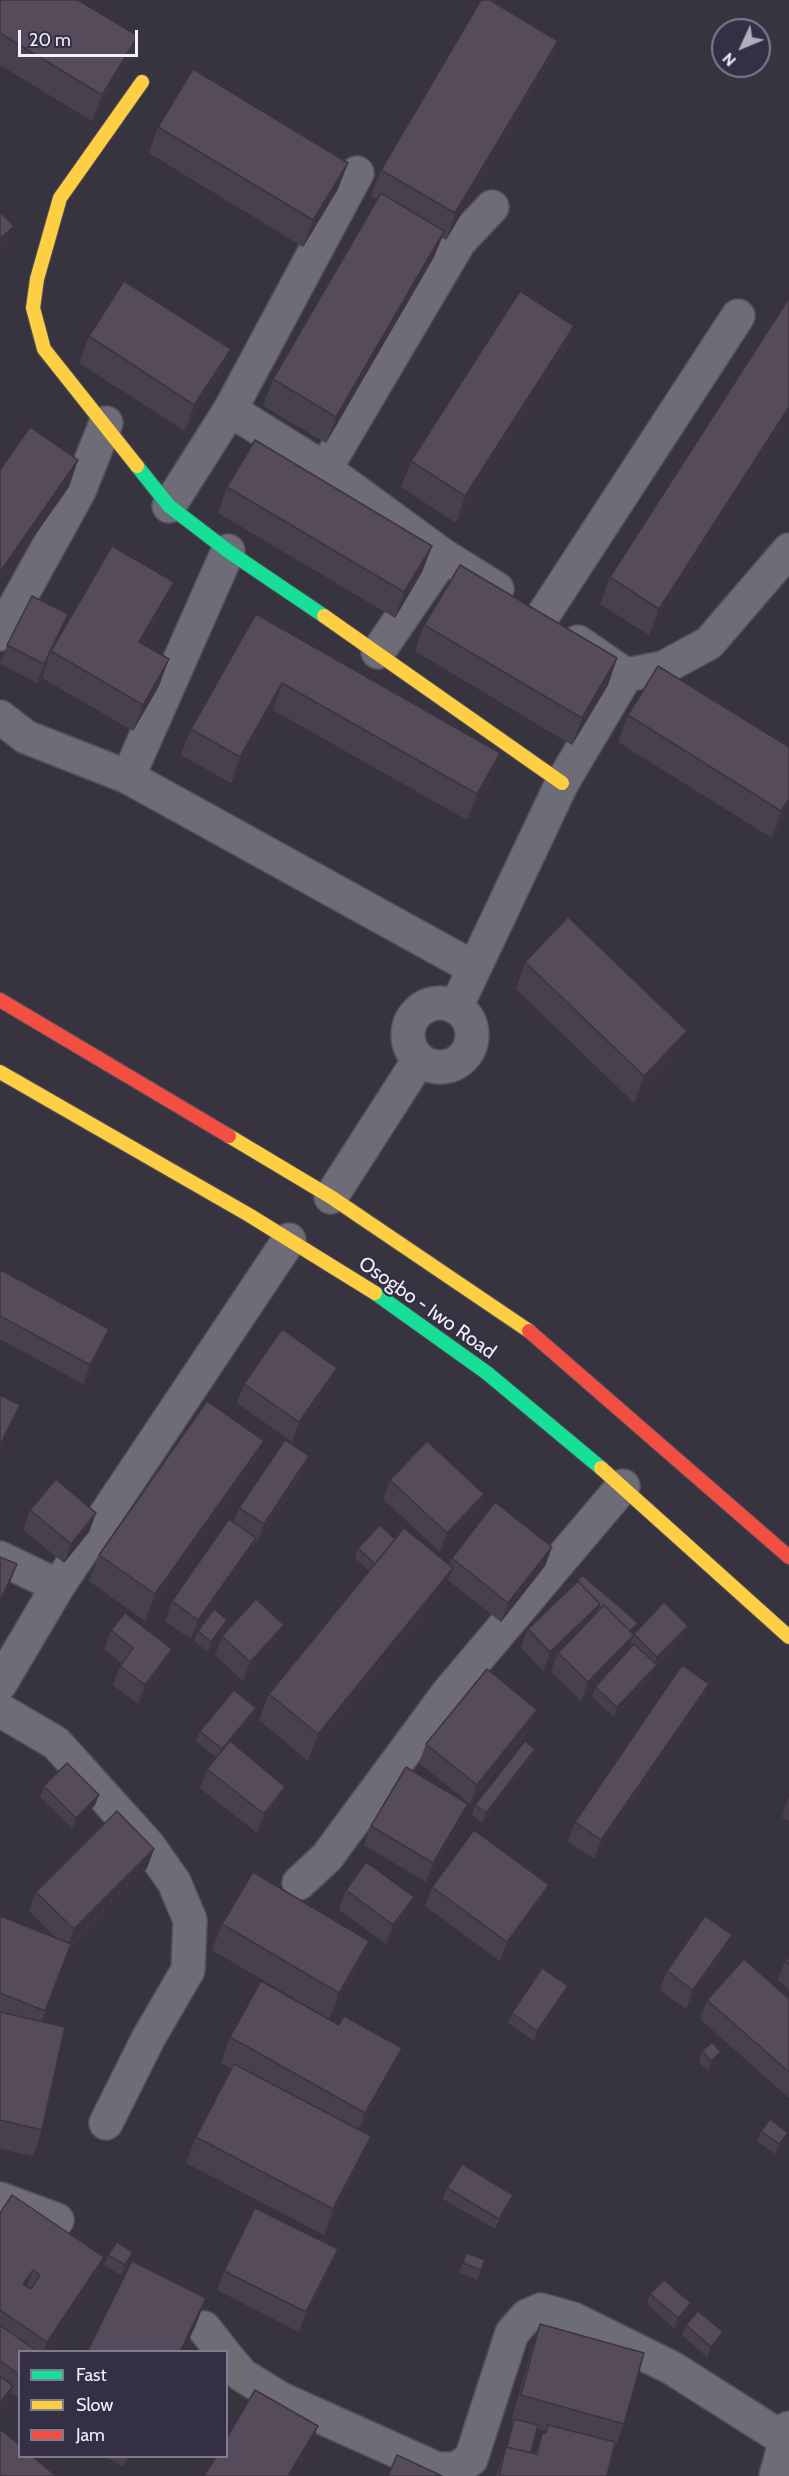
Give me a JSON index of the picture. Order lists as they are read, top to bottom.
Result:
{
  "streets": {
    "main road": ["Osogbo - Iwo Road"]
  },
  "legend": ["Fast", "Slow", "Jam"],
  "scale_bar": "20 m",
  "north": "bottom left"
}
